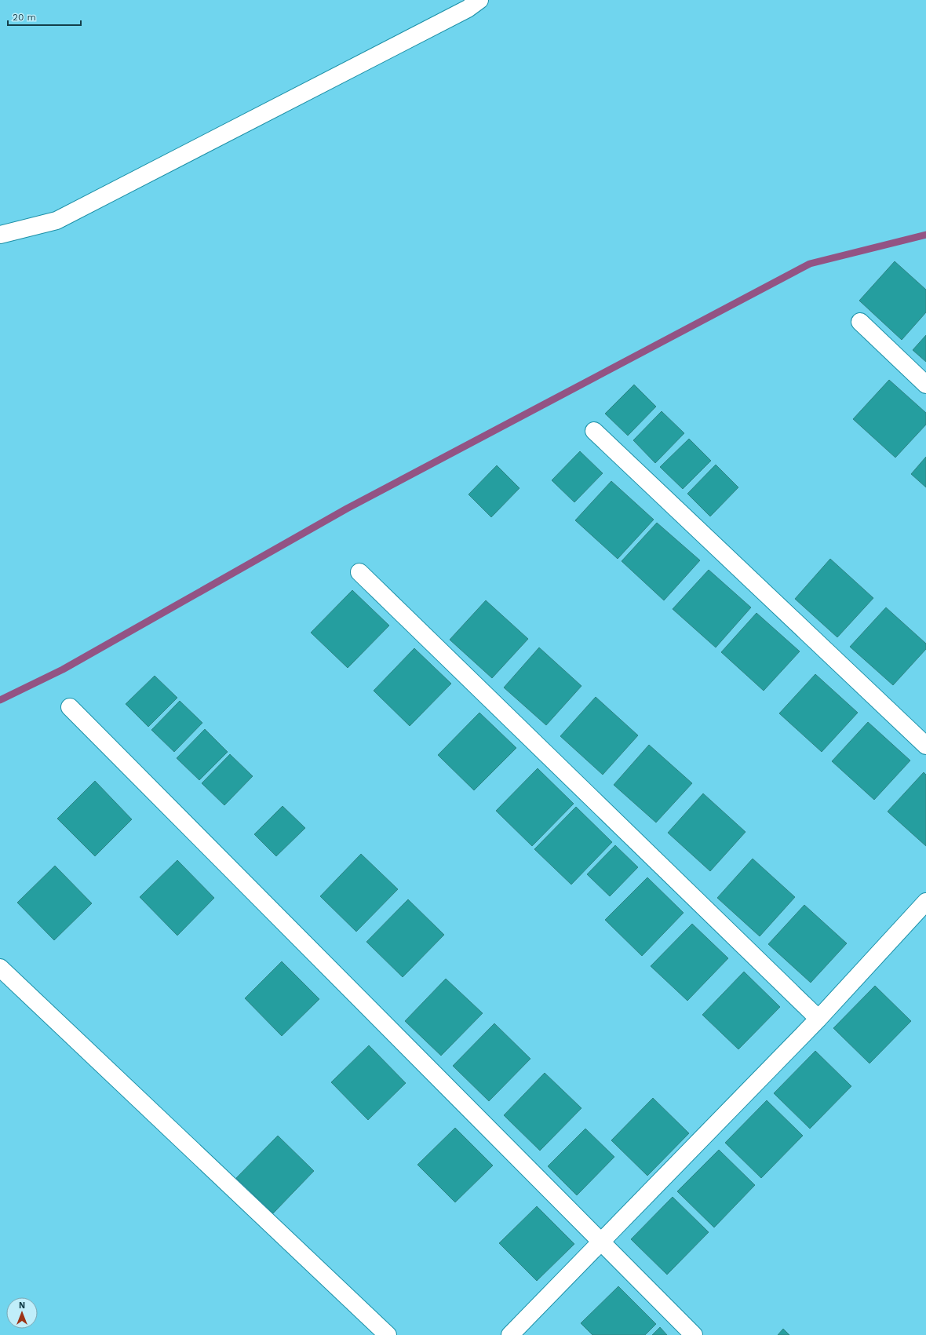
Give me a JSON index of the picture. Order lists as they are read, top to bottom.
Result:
{
  "scale_bar": "20 m",
  "north": "top"
}
